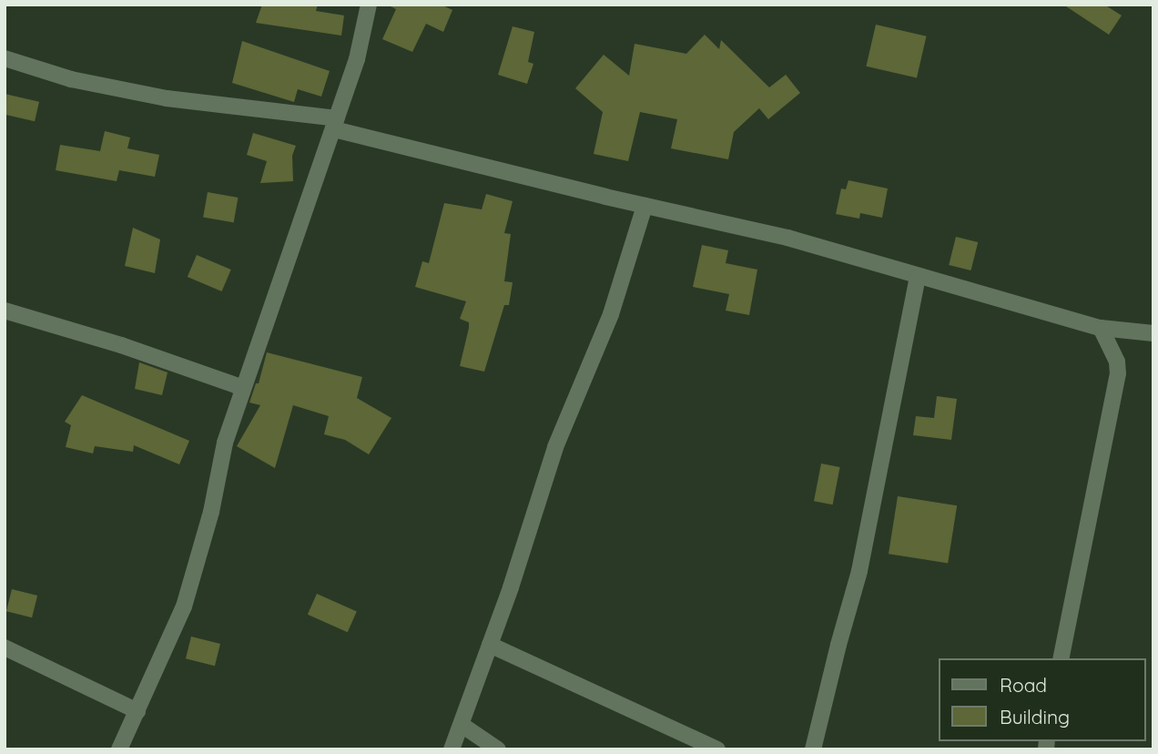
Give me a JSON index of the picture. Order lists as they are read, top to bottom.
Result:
{
  "legend": ["Road", "Building"]
}
